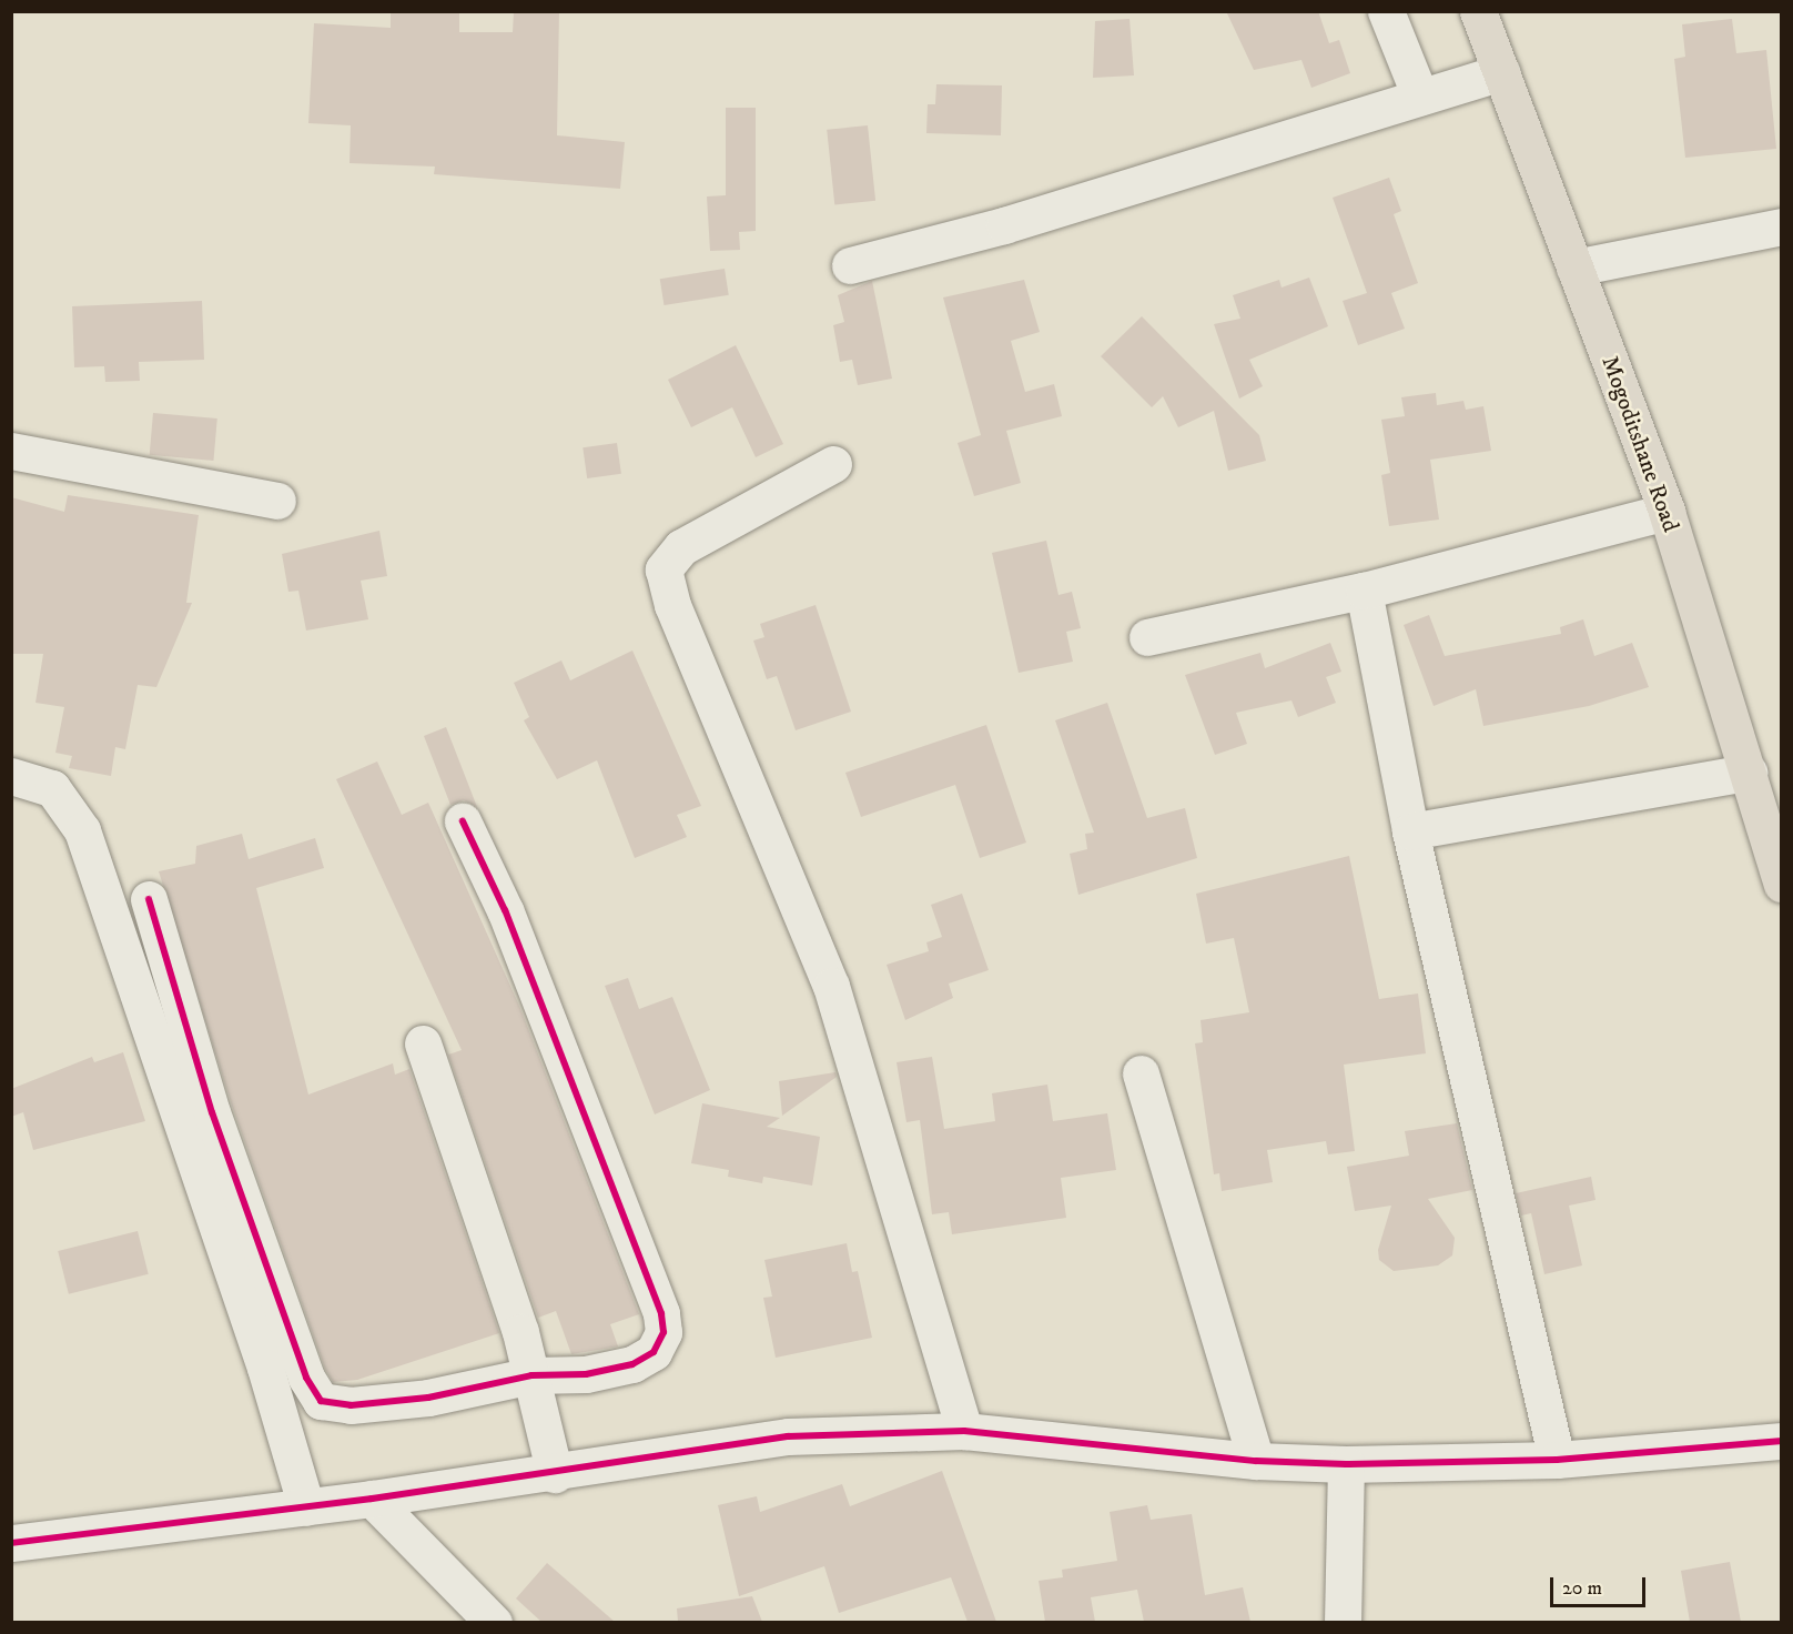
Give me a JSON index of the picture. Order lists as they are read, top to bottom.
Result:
{
  "streets": {
    "main road": ["Mogoditshane Road"]
  },
  "scale_bar": "20 m"
}
